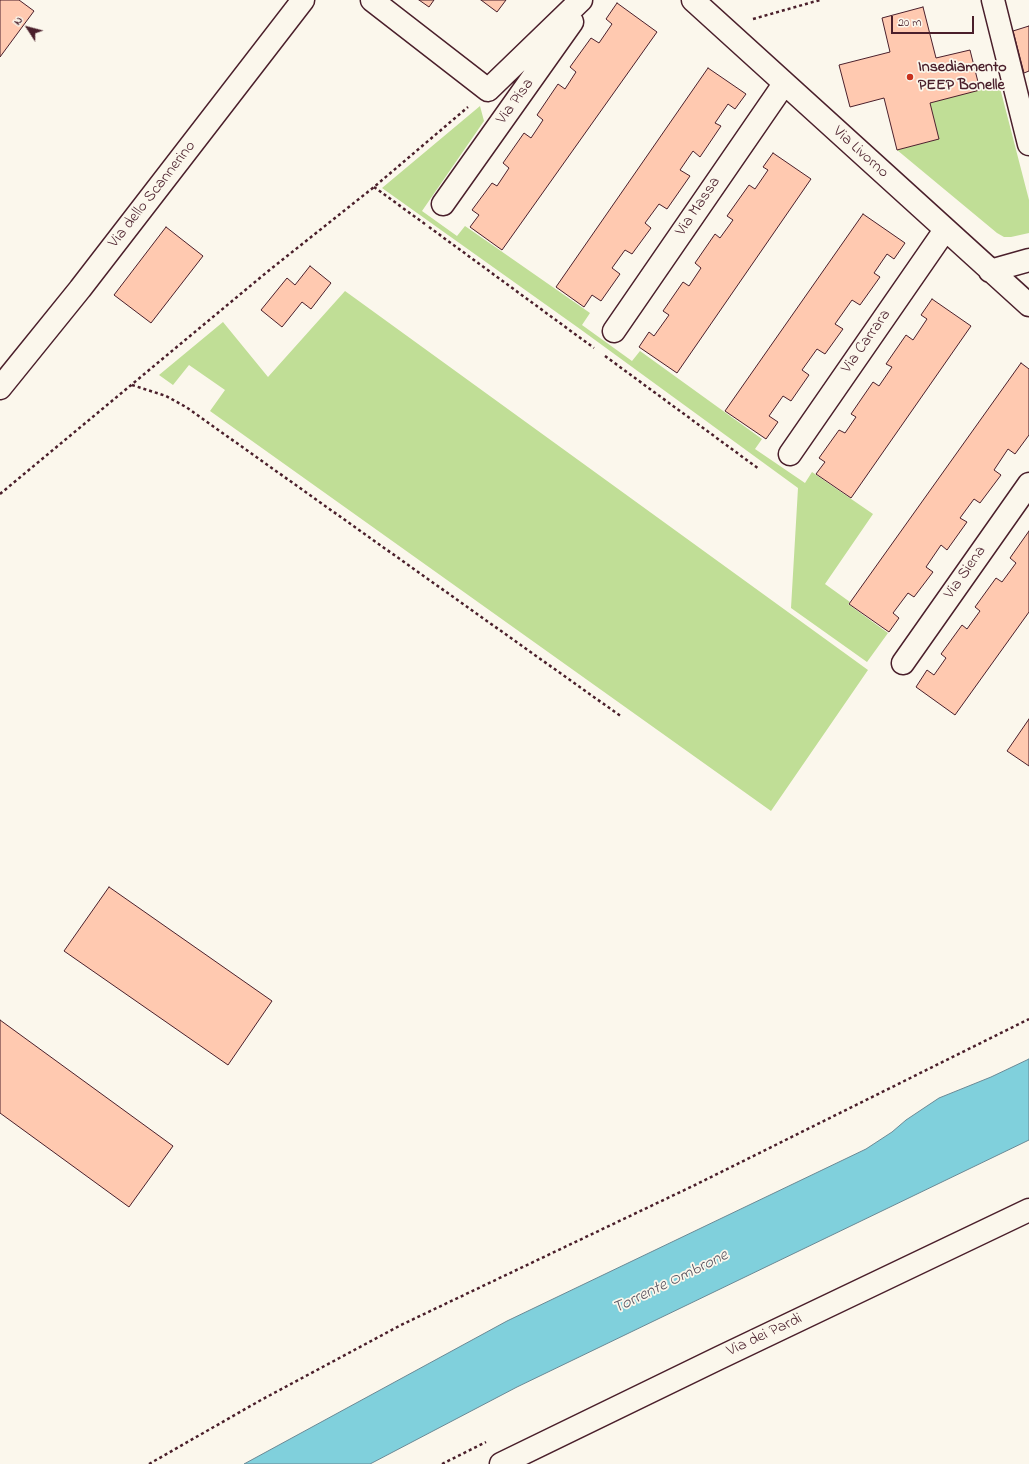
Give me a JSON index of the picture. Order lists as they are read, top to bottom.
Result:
{
  "streets": {
    "street": [
      "Via Pisa",
      "Via Livorno",
      "Via dello Scannerino",
      "Via Massa",
      "Via Carrara",
      "Via Siena",
      "Via dei Pardi"
    ]
  },
  "crossings": [
    ["Via Livorno", "Via Massa"],
    ["Via Livorno", "Via Carrara"]
  ],
  "water": ["Torrente Ombrone"],
  "places": ["Insediamento PEEP Bonelle"],
  "scale_bar": "20 m",
  "north": "top left"
}
